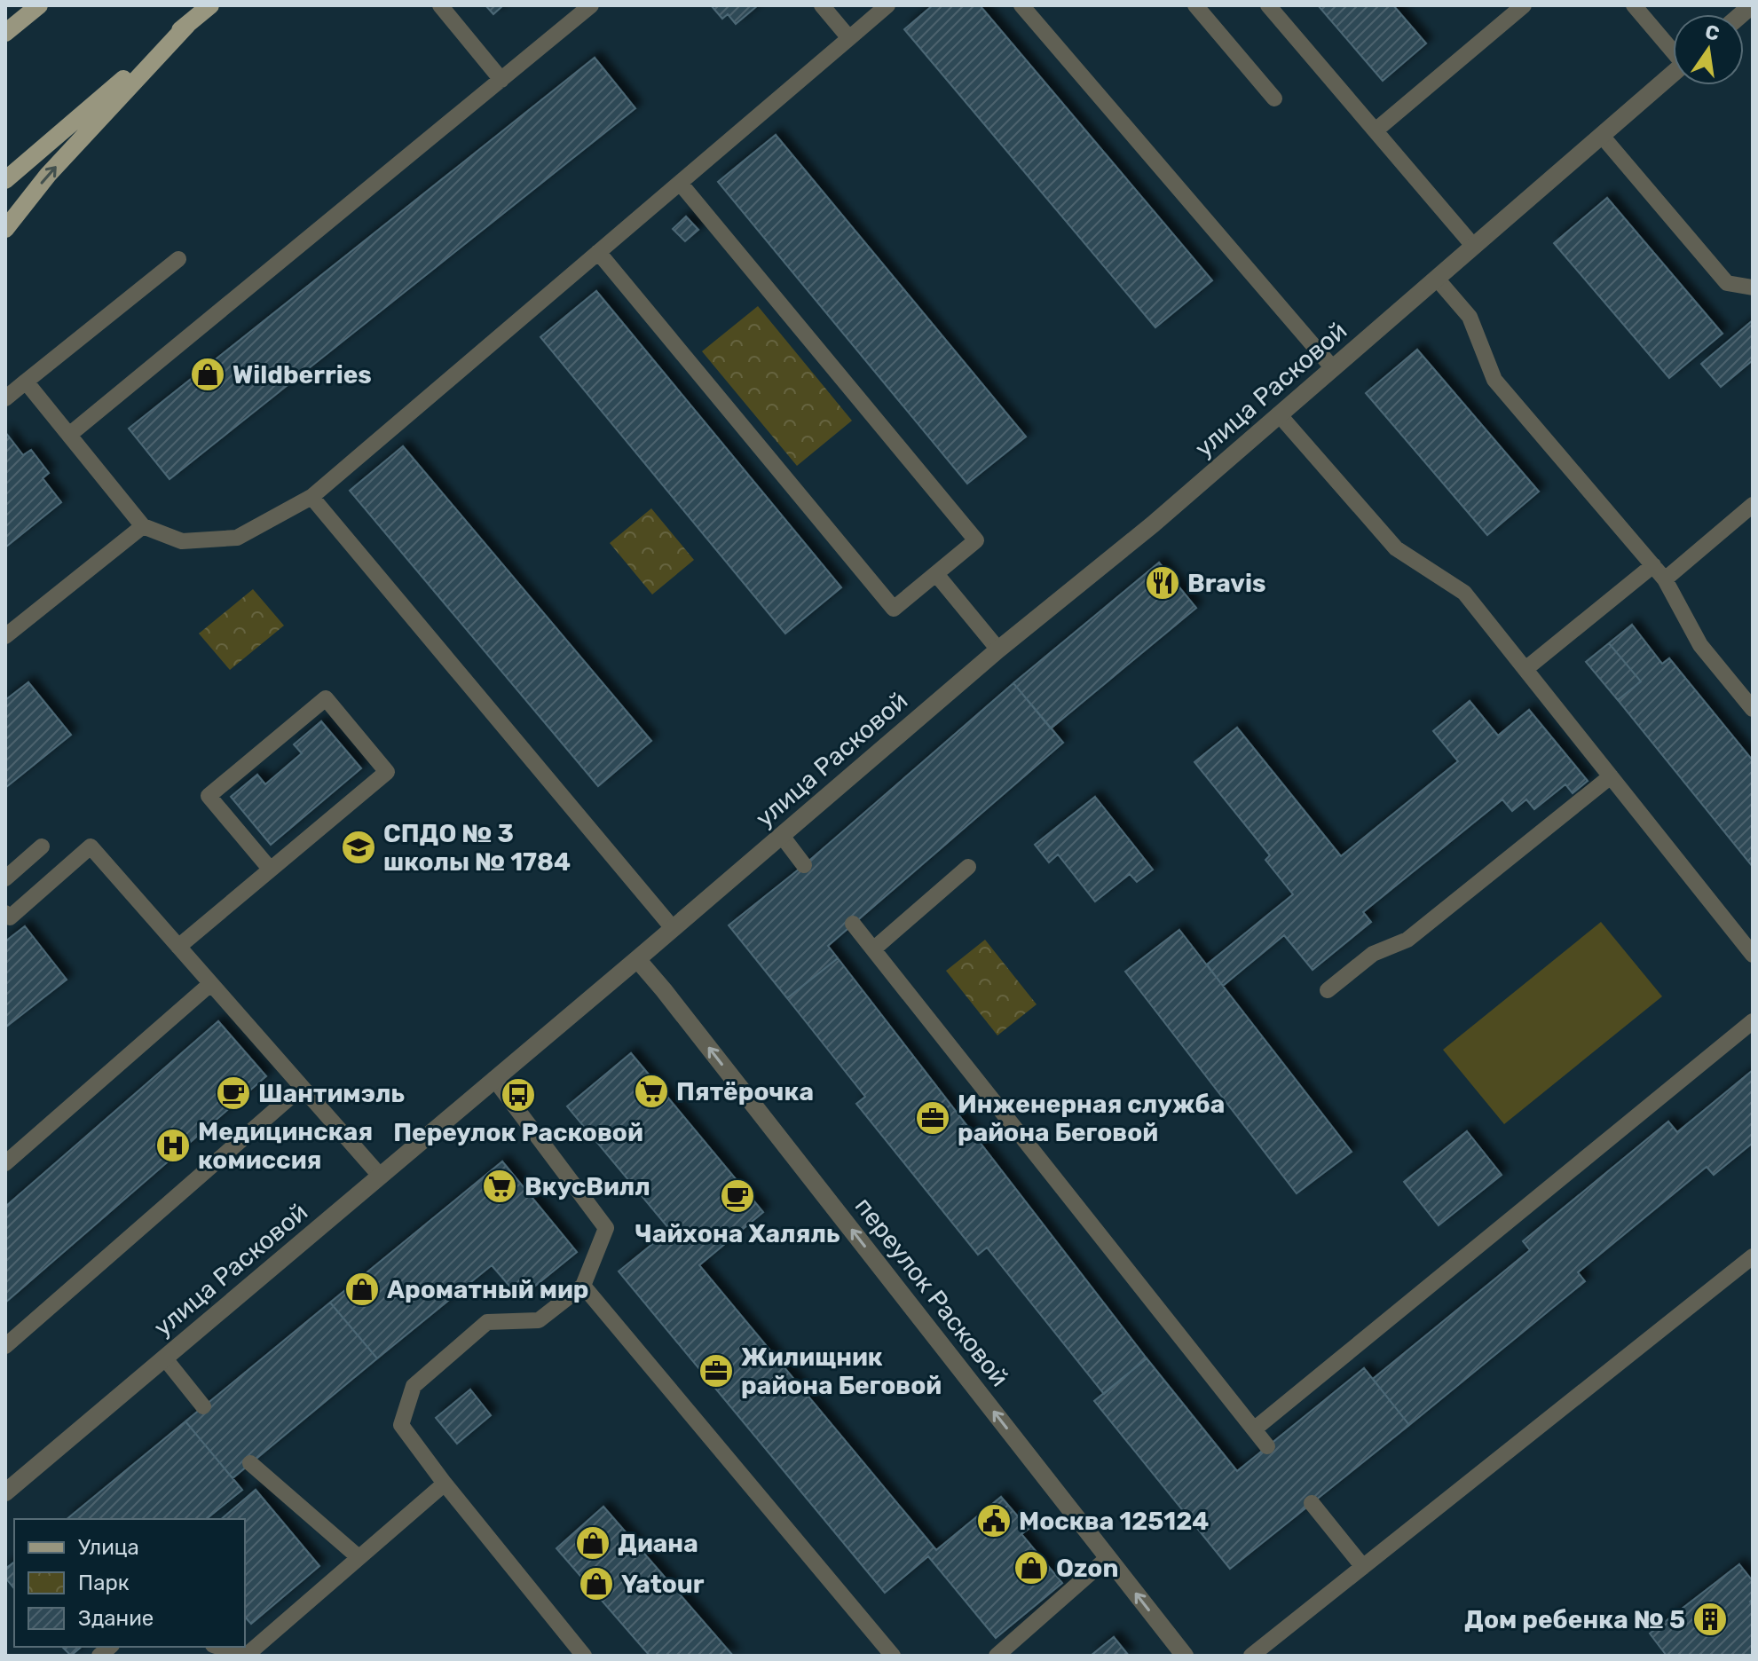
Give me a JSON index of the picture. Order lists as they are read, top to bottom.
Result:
{
  "streets": {
    "street": ["улица Расковой", "переулок Расковой"]
  },
  "crossings": [
    ["улица Расковой", "переулок Расковой"]
  ],
  "one_way": ["переулок Расковой"],
  "places": {
    "shop": [
      "Wildberries",
      "Ароматный мир",
      "Диана",
      "Ozon",
      "Yatour"
    ],
    "restaurant": ["Bravis"],
    "school or university": ["СПДО № 3 школы № 1784"],
    "supermarket": ["Пятёрочка", "ВкусВилл"],
    "cafe": ["Шантимэль", "Чайхона Халяль"],
    "bus stop": ["Переулок Расковой"],
    "office": ["Инженерная служба района Беговой", "Жилищник района Беговой"],
    "hospital": ["Медицинская комиссия"],
    "public building": ["Москва 125124"],
    "building": ["Дом ребенка № 5"]
  },
  "legend": ["Улица", "Парк", "Здание"],
  "north": "top"
}
